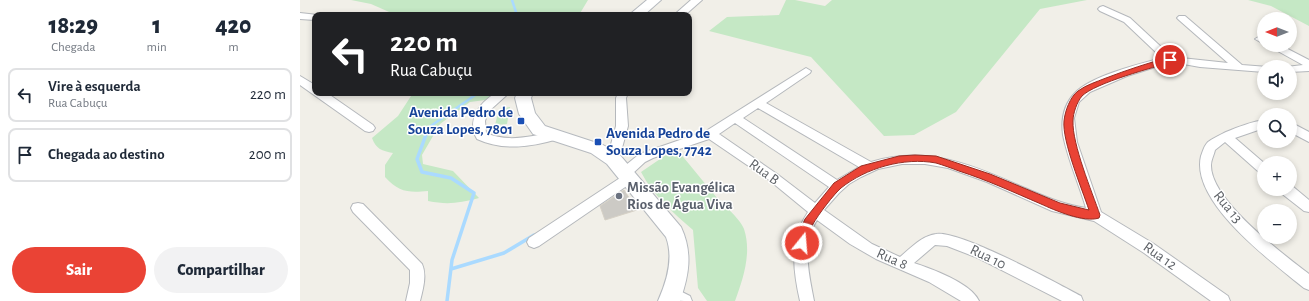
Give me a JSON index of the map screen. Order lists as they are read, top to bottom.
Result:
{
  "streets": {
    "street": [
      "Rua B",
      "Rua 13",
      "Rua 12",
      "Rua 10",
      "Rua 8"
    ]
  },
  "crossings": [
    ["Rua B", "Rua 8"],
    ["Rua 10", "Rua 8"]
  ],
  "places": {
    "transit": ["Avenida Pedro de Souza Lopes, 7801", "Avenida Pedro de Souza Lopes, 7742"],
    "other": ["Missão Evangélica Rios de Água Viva"]
  },
  "north": "left",
  "page": {
    "eta": [
      "18:29",
      "Chegada",
      "1",
      "min",
      "420",
      "m"
    ],
    "map_buttons": ["+", "−"],
    "turn": ["220 m", "Rua Cabuçu"],
    "list": [
      {
        "name": "Vire à esquerda",
        "note": "Rua Cabuçu",
        "value": "220 m"
      },
      {
        "name": "Chegada ao destino",
        "value": "200 m"
      }
    ],
    "buttons": ["Sair", "Compartilhar"]
  }
}
